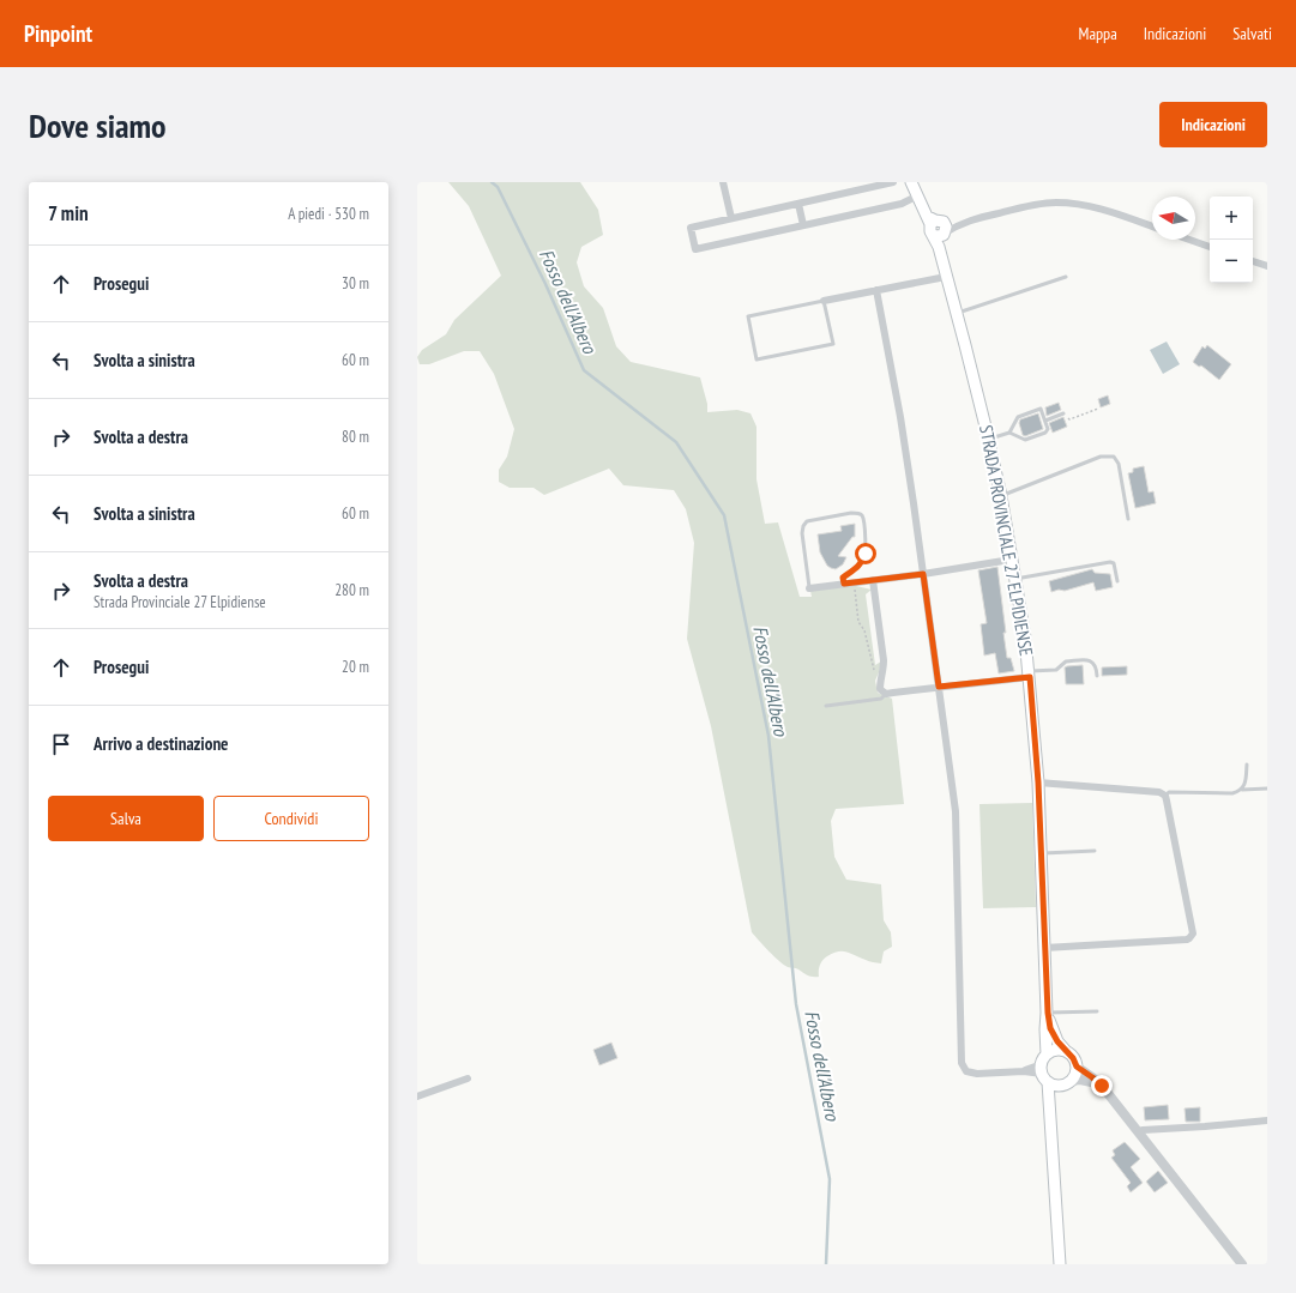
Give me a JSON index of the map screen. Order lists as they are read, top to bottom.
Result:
{
  "streets": {
    "main road": ["STRADA PROVINCIALE 27 ELPIDIENSE"]
  },
  "water": ["Fosso dell'Albero"],
  "north": "left",
  "page": {
    "header": "Pinpoint",
    "nav": ["Mappa", "Indicazioni", "Salvati"],
    "buttons": [
      "Indicazioni",
      ["Salva", "Condividi"]
    ],
    "title": "Dove siamo",
    "heading": ["7 min", "A piedi · 530 m"],
    "map_buttons": ["+", "−"],
    "list": [
      ["Prosegui", "30 m"],
      ["Svolta a sinistra", "60 m"],
      ["Svolta a destra", "80 m"],
      ["Svolta a sinistra", "60 m"],
      ["Svolta a destra", "Strada Provinciale 27 Elpidiense", "280 m"],
      ["Prosegui", "20 m"],
      "Arrivo a destinazione"
    ]
  }
}
